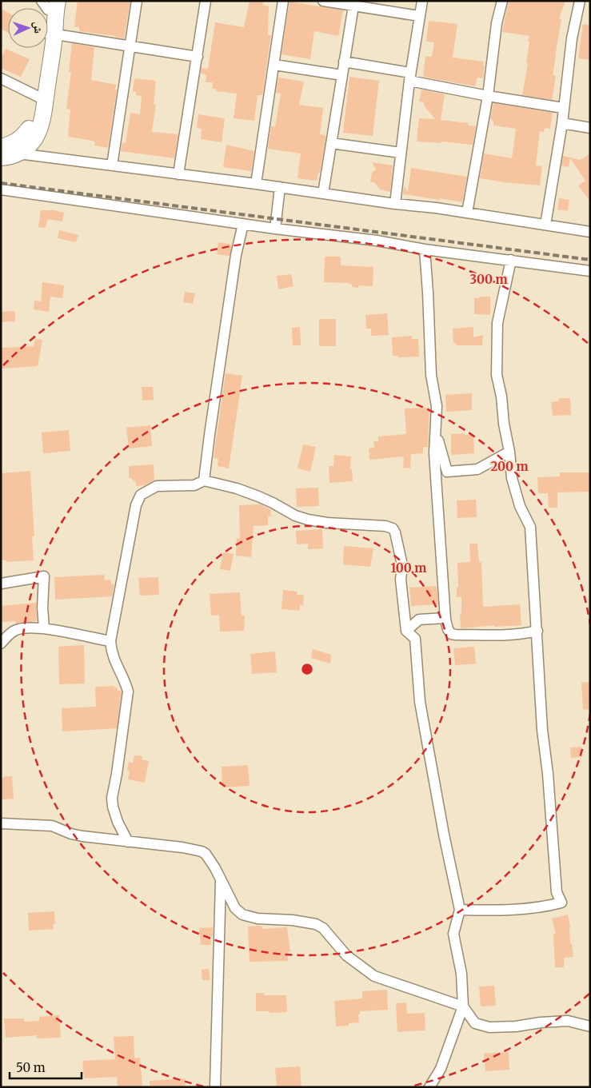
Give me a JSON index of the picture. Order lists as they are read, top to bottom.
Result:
{
  "scale_bar": "50 m",
  "north": "right",
  "rings": ["300 m", "200 m", "100 m"]
}
